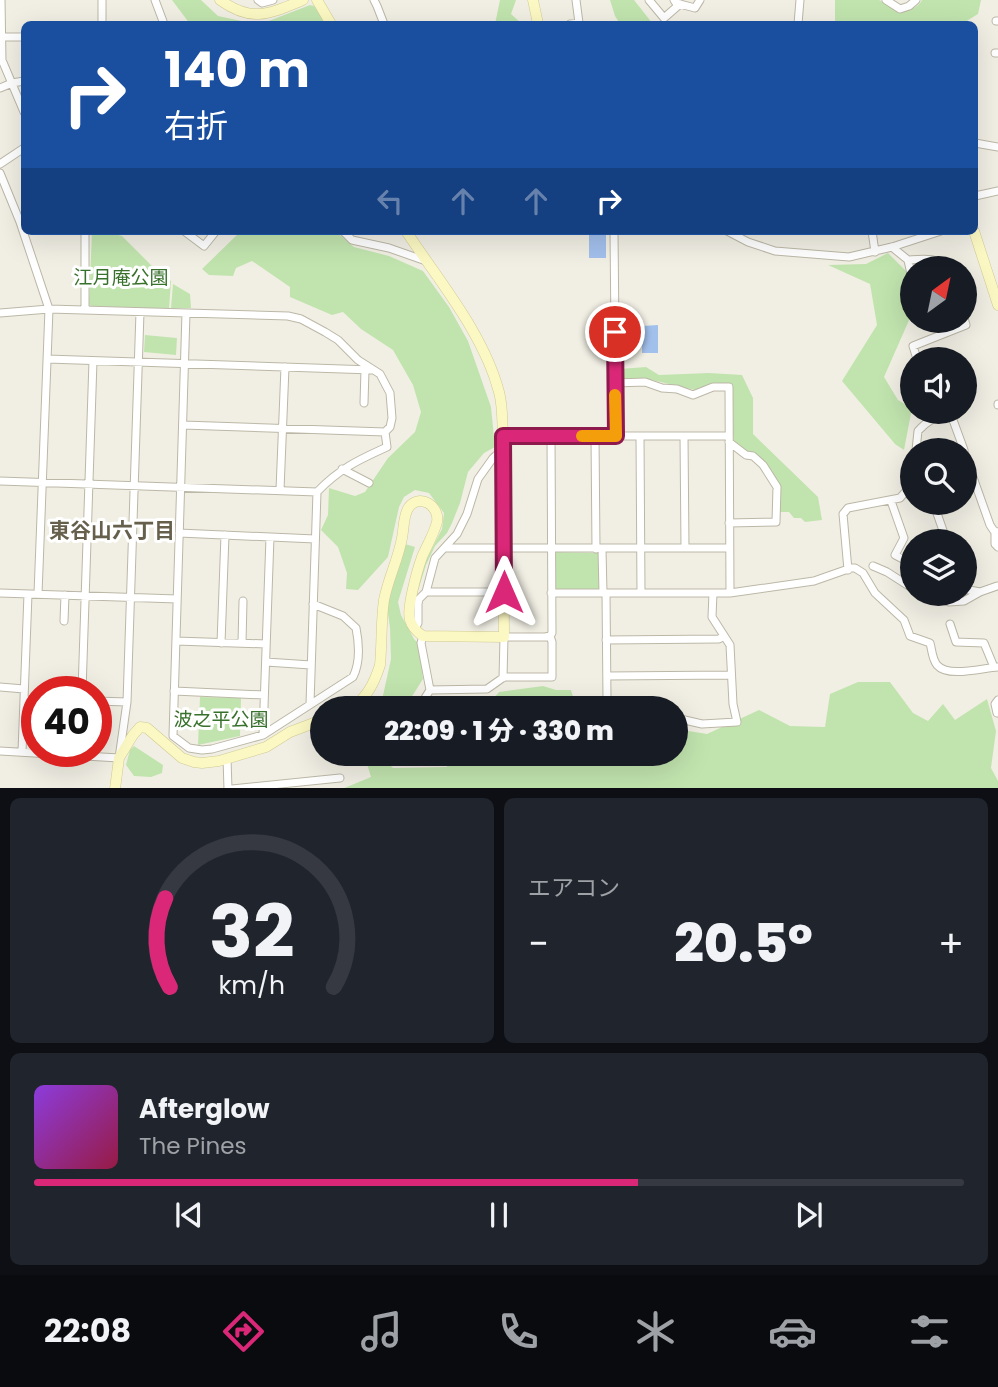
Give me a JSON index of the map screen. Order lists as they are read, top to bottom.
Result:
{
  "districts": ["東谷山六丁目"],
  "parks": ["江月庵公園", "波之平公園"],
  "north": "top right",
  "page": {
    "turn": ["140 m", "右折"],
    "limit": "40",
    "trip": "22:09 · 1 分 · 330 m",
    "tile": "エアコン",
    "heat": ["−", "20.5°", "+"],
    "song": ["Afterglow", "The Pines"],
    "tabs": "22:08",
    "gauge": ["32", "km/h"]
  }
}
